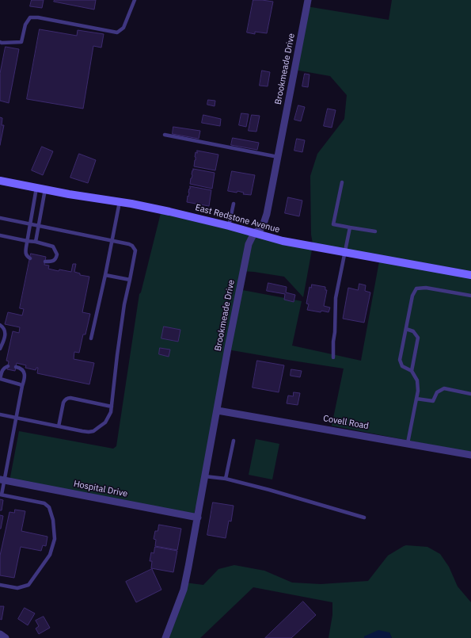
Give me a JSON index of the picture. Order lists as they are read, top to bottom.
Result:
{
  "streets": {
    "street": [
      "Brookmeade Drive",
      "East Redstone Avenue",
      "Covell Road",
      "Hospital Drive"
    ]
  },
  "crossings": [
    ["Brookmeade Drive", "East Redstone Avenue"],
    ["Brookmeade Drive", "Covell Road"],
    ["Brookmeade Drive", "Hospital Drive"]
  ]
}
